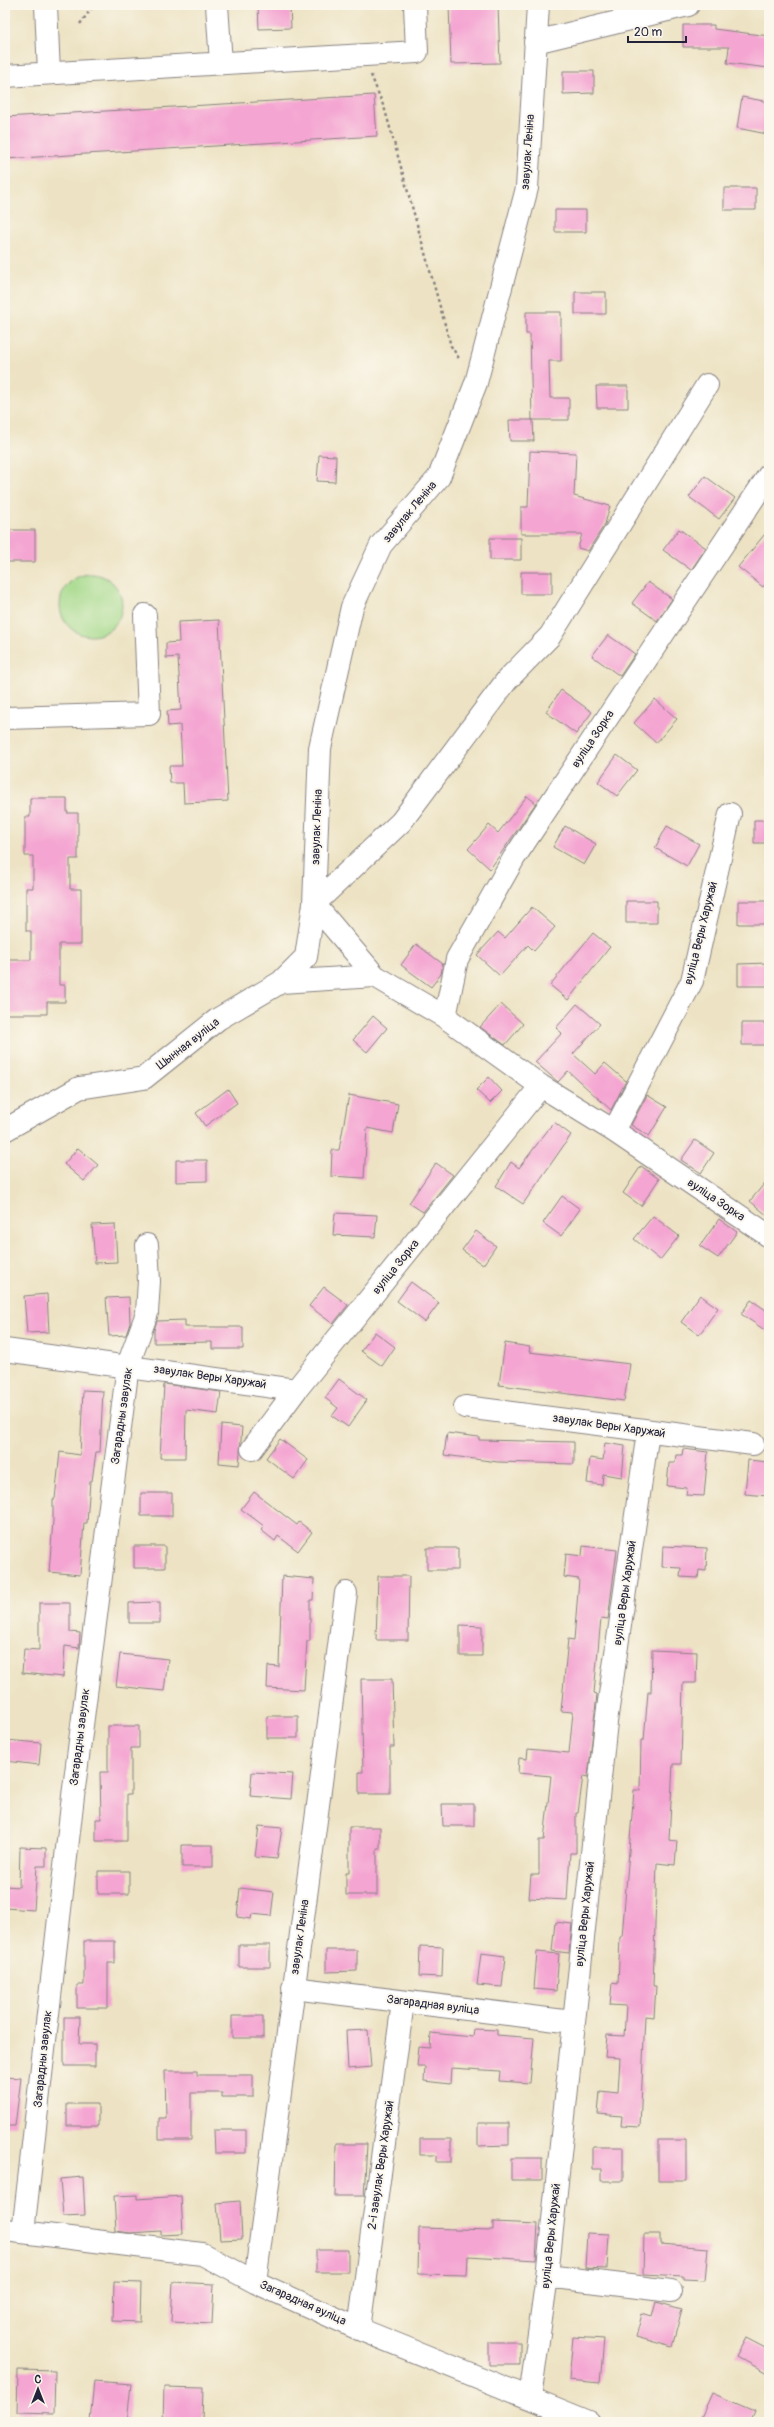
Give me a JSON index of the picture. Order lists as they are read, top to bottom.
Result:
{
  "streets": {
    "street": [
      "завулак Леніна",
      "вуліца Зорка",
      "вуліца Веры Харужай",
      "Шынная вуліца",
      "завулак Веры Харужай",
      "Загарадны завулак",
      "Загарадная вуліца",
      "2-і завулак Веры Харужай"
    ]
  },
  "crossings": [
    ["завулак Леніна", "Шынная вуліца"],
    ["завулак Леніна", "Загарадная вуліца"],
    ["вуліца Зорка", "вуліца Веры Харужай"],
    ["вуліца Зорка", "Шынная вуліца"],
    ["вуліца Зорка", "завулак Веры Харужай"],
    ["вуліца Веры Харужай", "завулак Веры Харужай"],
    ["вуліца Веры Харужай", "Загарадная вуліца"],
    ["завулак Веры Харужай", "Загарадны завулак"],
    ["Загарадны завулак", "Загарадная вуліца"],
    ["Загарадная вуліца", "2-і завулак Веры Харужай"]
  ],
  "scale_bar": "20 m",
  "north": "top"
}
